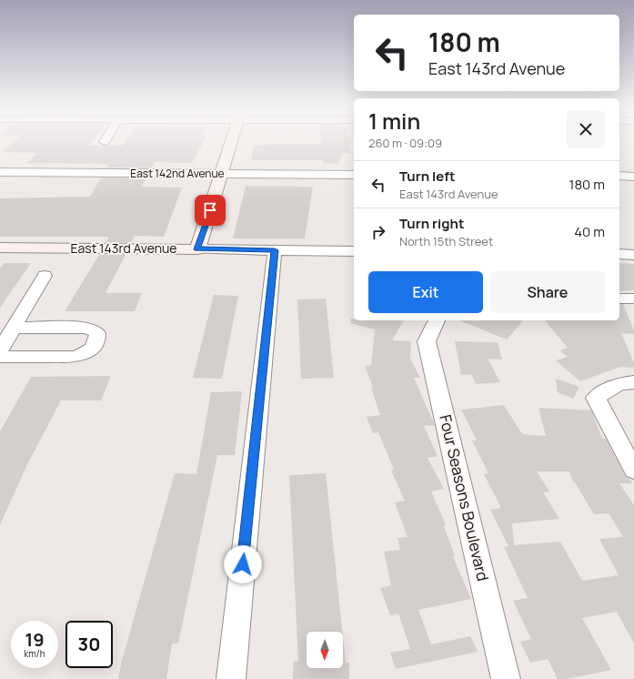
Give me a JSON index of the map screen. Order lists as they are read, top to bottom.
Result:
{
  "streets": {
    "street": ["East 142nd Avenue", "East 143rd Avenue", "Four Seasons Boulevard"]
  },
  "north": "bottom",
  "page": {
    "turn": ["180 m", "East 143rd Avenue"],
    "heading": ["1 min", "260 m · 09:09"],
    "list": [
      {
        "name": "Turn left",
        "note": "East 143rd Avenue",
        "value": "180 m"
      },
      {
        "name": "Turn right",
        "note": "North 15th Street",
        "value": "40 m"
      }
    ],
    "buttons": ["Exit", "Share"],
    "speed": "19 km/h",
    "limit": "30"
  }
}
